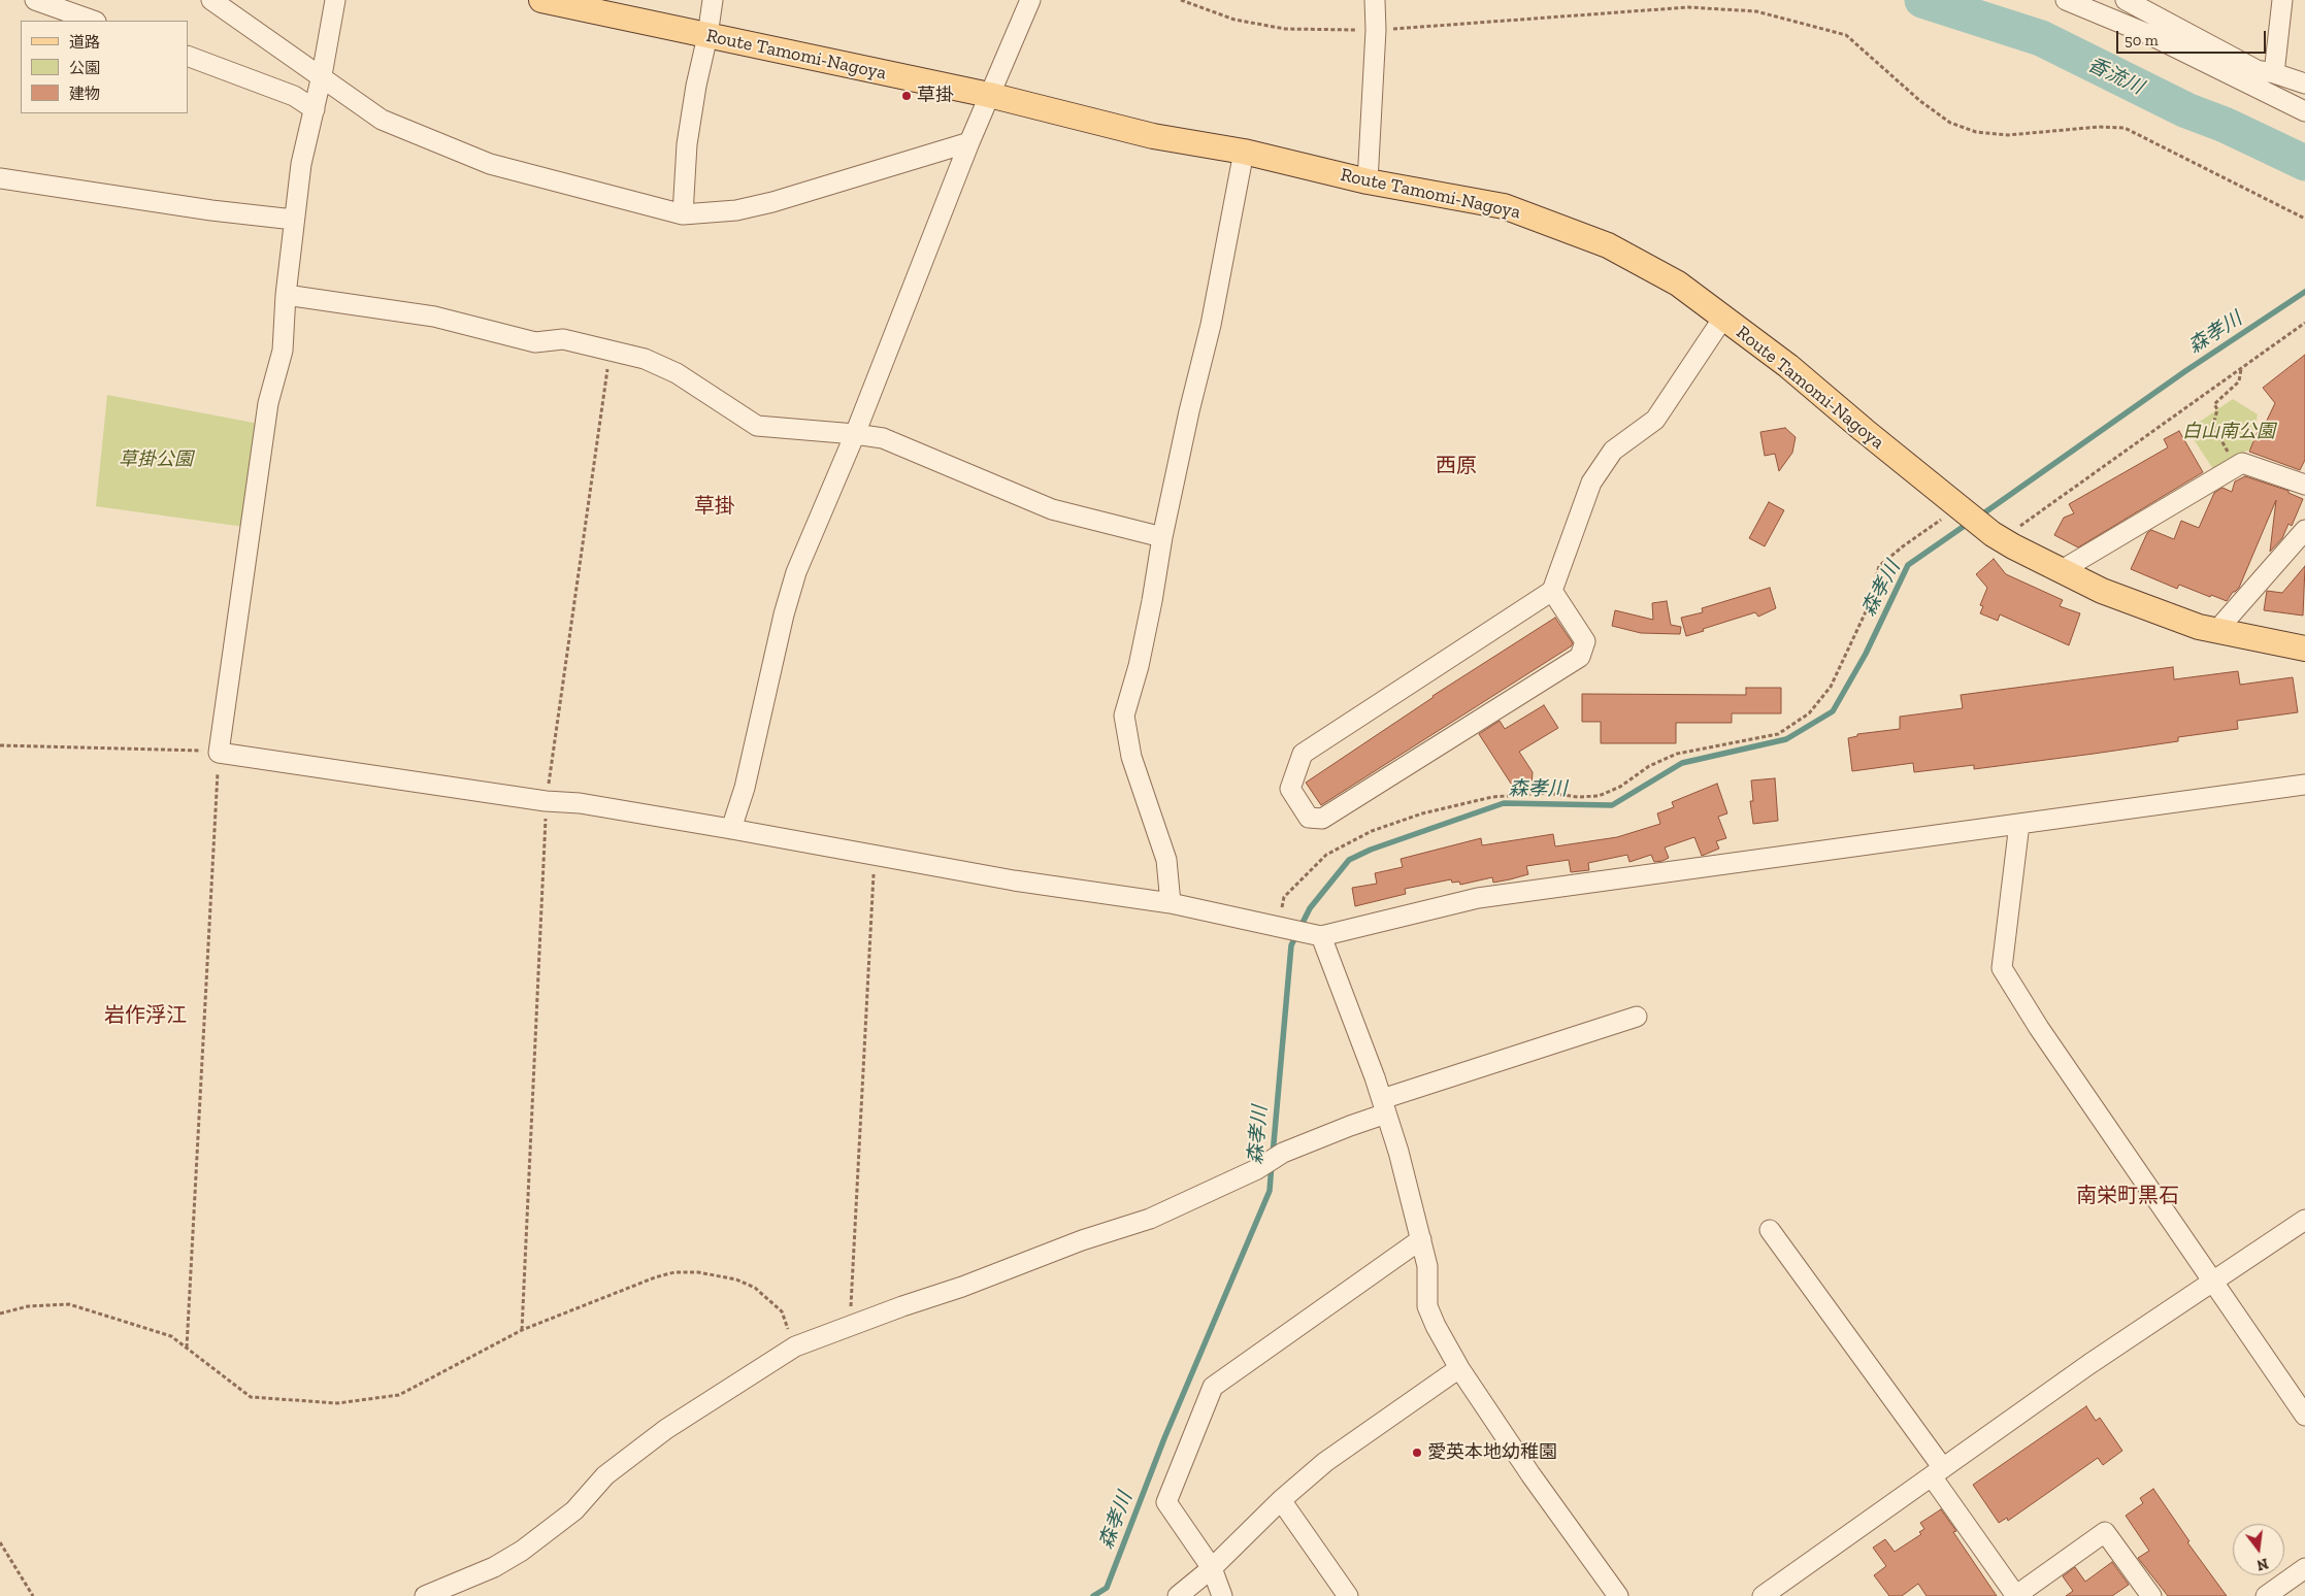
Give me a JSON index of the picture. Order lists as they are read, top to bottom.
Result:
{
  "streets": {
    "main road": ["Route Tamomi-Nagoya"]
  },
  "districts": [
    "西原",
    "草掛",
    "岩作浮江",
    "南栄町黒石"
  ],
  "water": ["香流川", "森孝川"],
  "parks": ["白山南公園", "草掛公園"],
  "places": ["草掛", "愛英本地幼稚園"],
  "legend": ["道路", "公園", "建物"],
  "scale_bar": "50 m",
  "north": "bottom"
}
